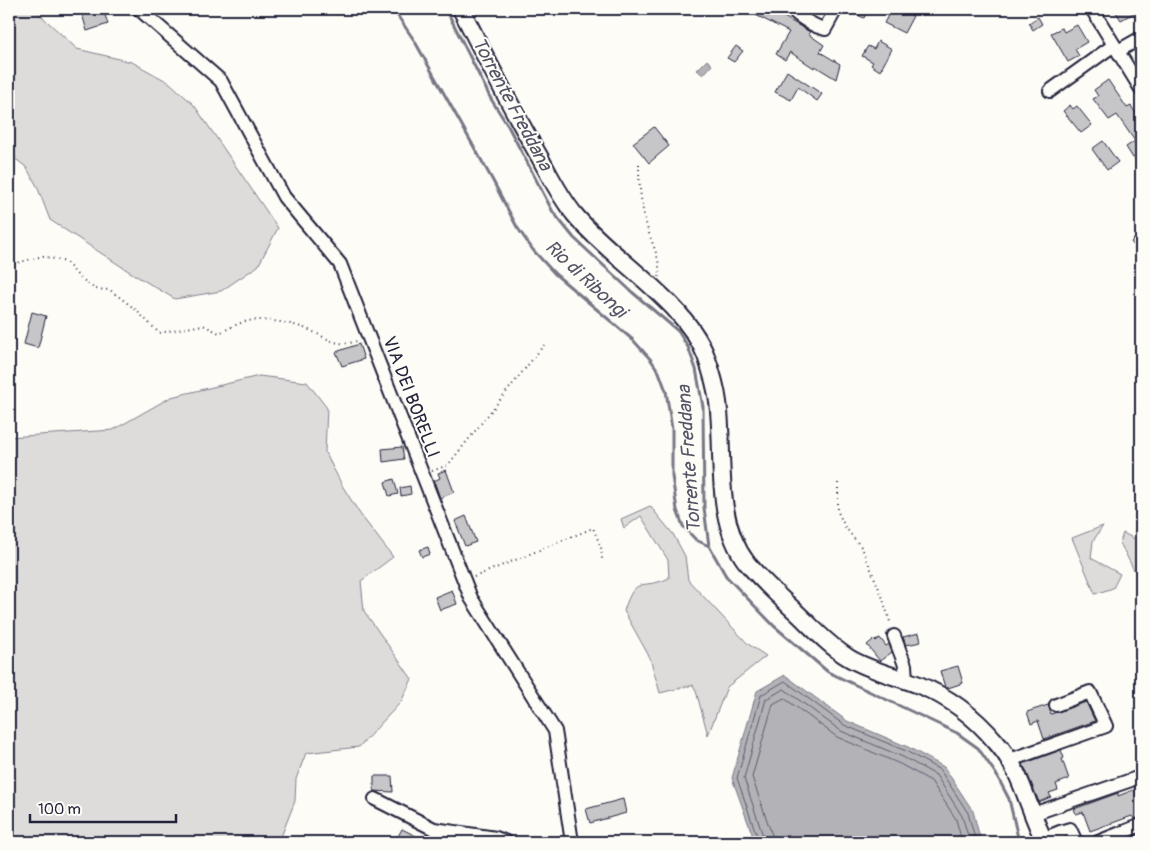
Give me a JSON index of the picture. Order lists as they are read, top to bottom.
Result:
{
  "streets": {
    "street": ["VIA DEI BORELLI"]
  },
  "water": ["Torrente Freddana", "Rio di Ribongi"],
  "scale_bar": "100 m"
}
